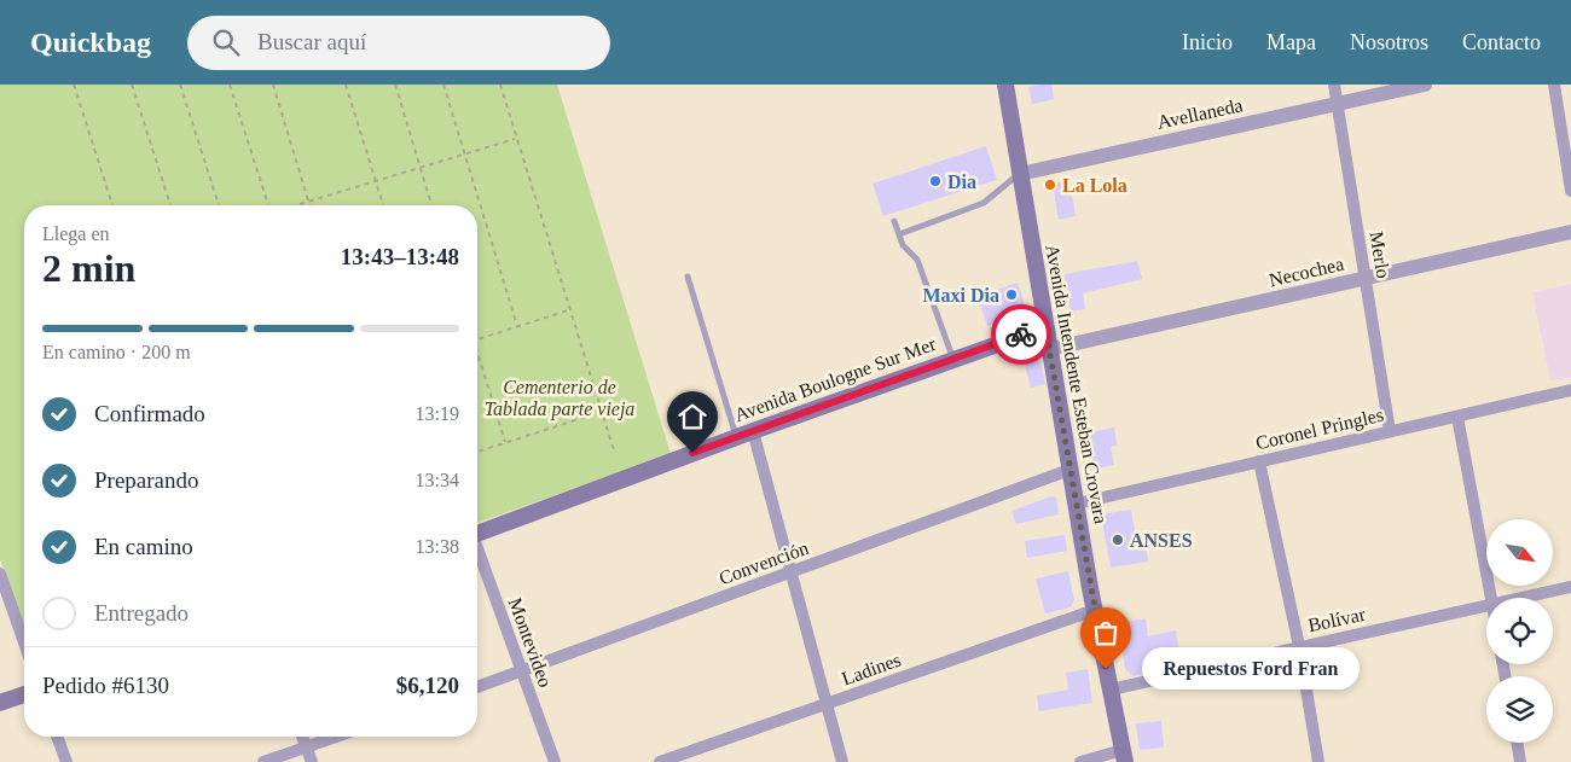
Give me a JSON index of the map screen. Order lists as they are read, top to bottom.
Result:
{
  "streets": {
    "main road": ["Avenida Boulogne Sur Mer", "Avenida Intendente Esteban Crovara"],
    "street": [
      "Avellaneda",
      "Merlo",
      "Necochea",
      "Coronel Pringles",
      "Convención",
      "Bolívar",
      "Montevideo",
      "Ladines"
    ]
  },
  "crossings": [
    ["Avellaneda", "Merlo"],
    ["Avellaneda", "Avenida Intendente Esteban Crovara"],
    ["Merlo", "Necochea"],
    ["Merlo", "Coronel Pringles"],
    ["Necochea", "Avenida Intendente Esteban Crovara"],
    ["Avenida Boulogne Sur Mer", "Avenida Intendente Esteban Crovara"],
    ["Avenida Intendente Esteban Crovara", "Coronel Pringles"],
    ["Avenida Intendente Esteban Crovara", "Convención"],
    ["Avenida Intendente Esteban Crovara", "Bolívar"],
    ["Avenida Intendente Esteban Crovara", "Ladines"],
    ["Convención", "Montevideo"]
  ],
  "parks": ["Cementerio de Tablada parte vieja"],
  "places": [
    "Dia",
    "La Lola",
    "Maxi Dia",
    "ANSES",
    "Repuestos Ford Fran"
  ],
  "north": "bottom right",
  "page": {
    "header": "Quickbag",
    "search": "Buscar aquí",
    "nav": [
      "Inicio",
      "Mapa",
      "Nosotros",
      "Contacto"
    ],
    "heading": ["2 min", "Llega en", "13:43–13:48"],
    "panel": ["Pedido #6130", "$6,120"],
    "bar": "En camino · 200 m",
    "list": [
      ["Confirmado", "13:19"],
      ["Preparando", "13:34"],
      ["En camino", "13:38"],
      "Entregado"
    ],
    "bubble": "Repuestos Ford Fran"
  }
}
